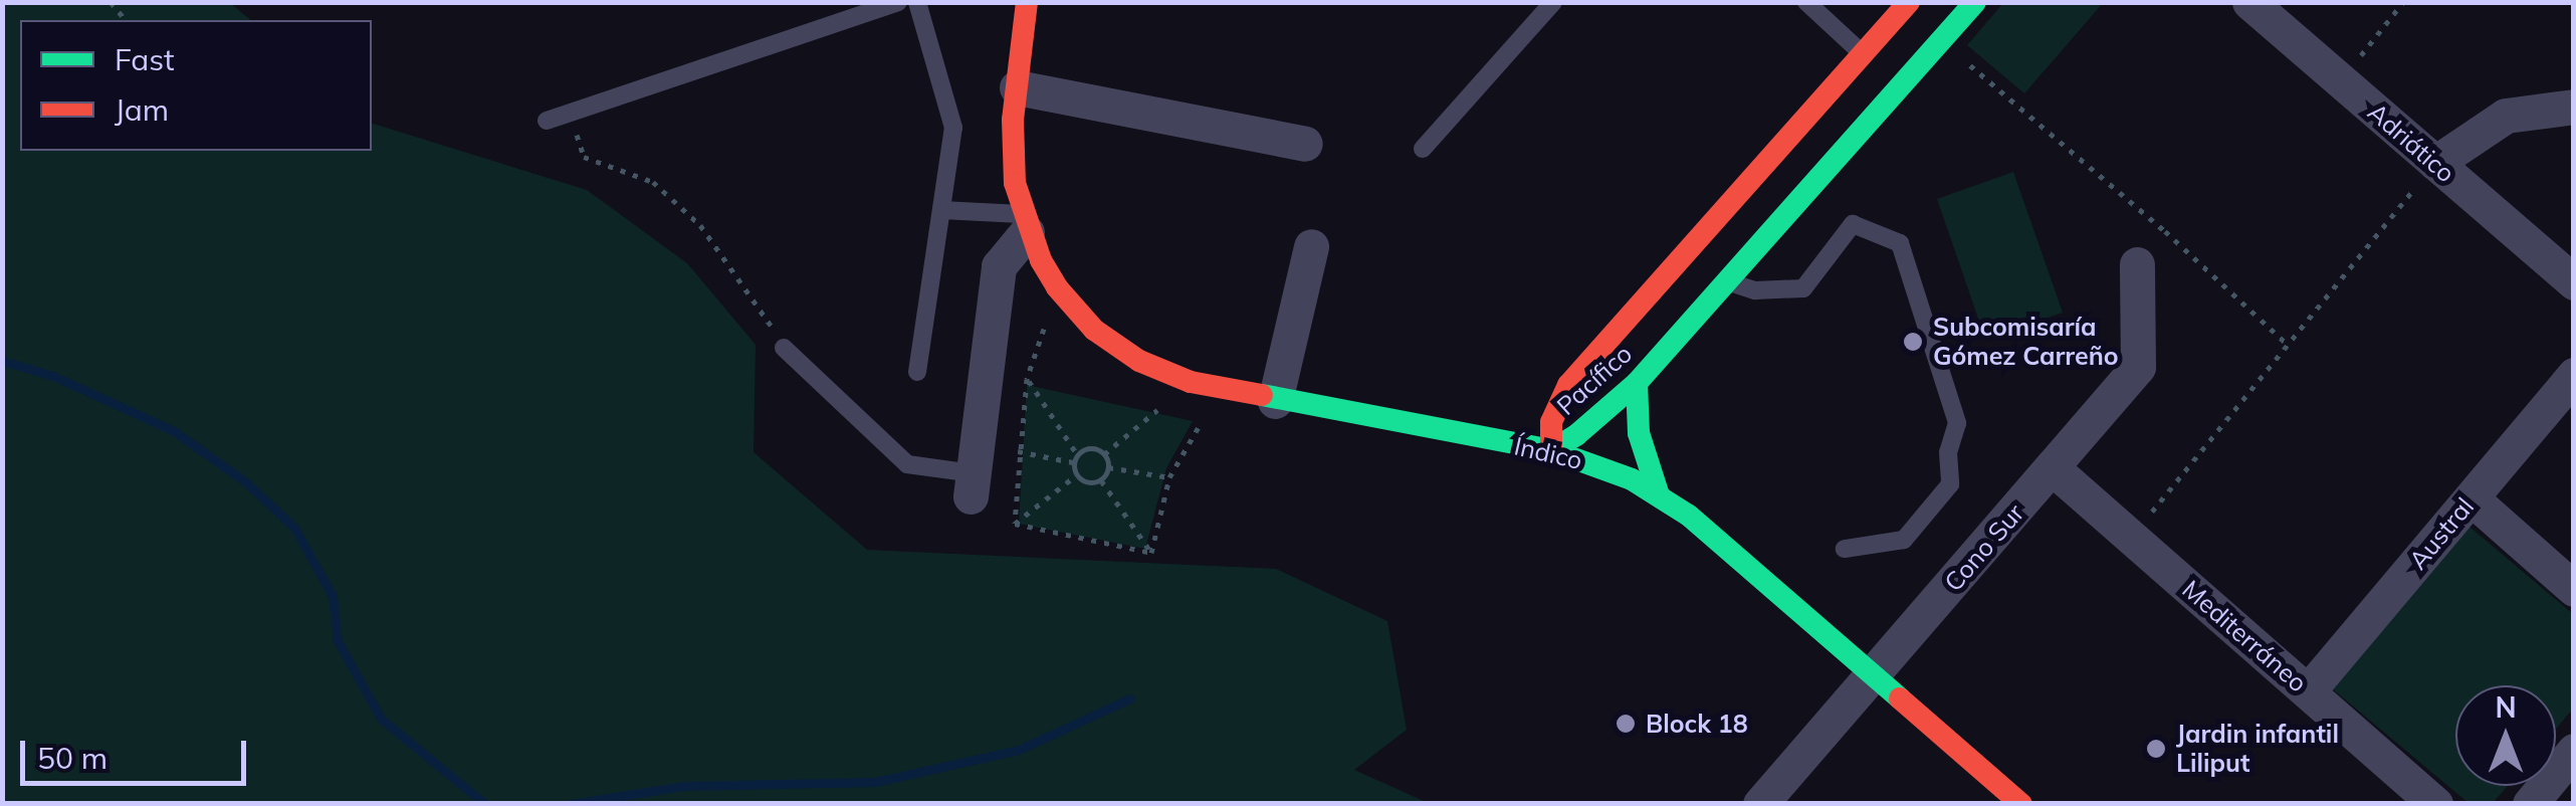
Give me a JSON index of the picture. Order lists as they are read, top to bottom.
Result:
{
  "streets": {
    "street": [
      "Adriático",
      "Pacífico",
      "Índico",
      "Austral",
      "Cono Sur",
      "Mediterráneo"
    ]
  },
  "crossings": [
    ["Pacífico", "Índico"],
    ["Índico", "Cono Sur"],
    ["Austral", "Mediterráneo"],
    ["Cono Sur", "Mediterráneo"]
  ],
  "places": ["Subcomisaría Gómez Carreño", "Block 18", "Jardin infantil Liliput"],
  "legend": ["Fast", "Jam"],
  "scale_bar": "50 m",
  "north": "top"
}
